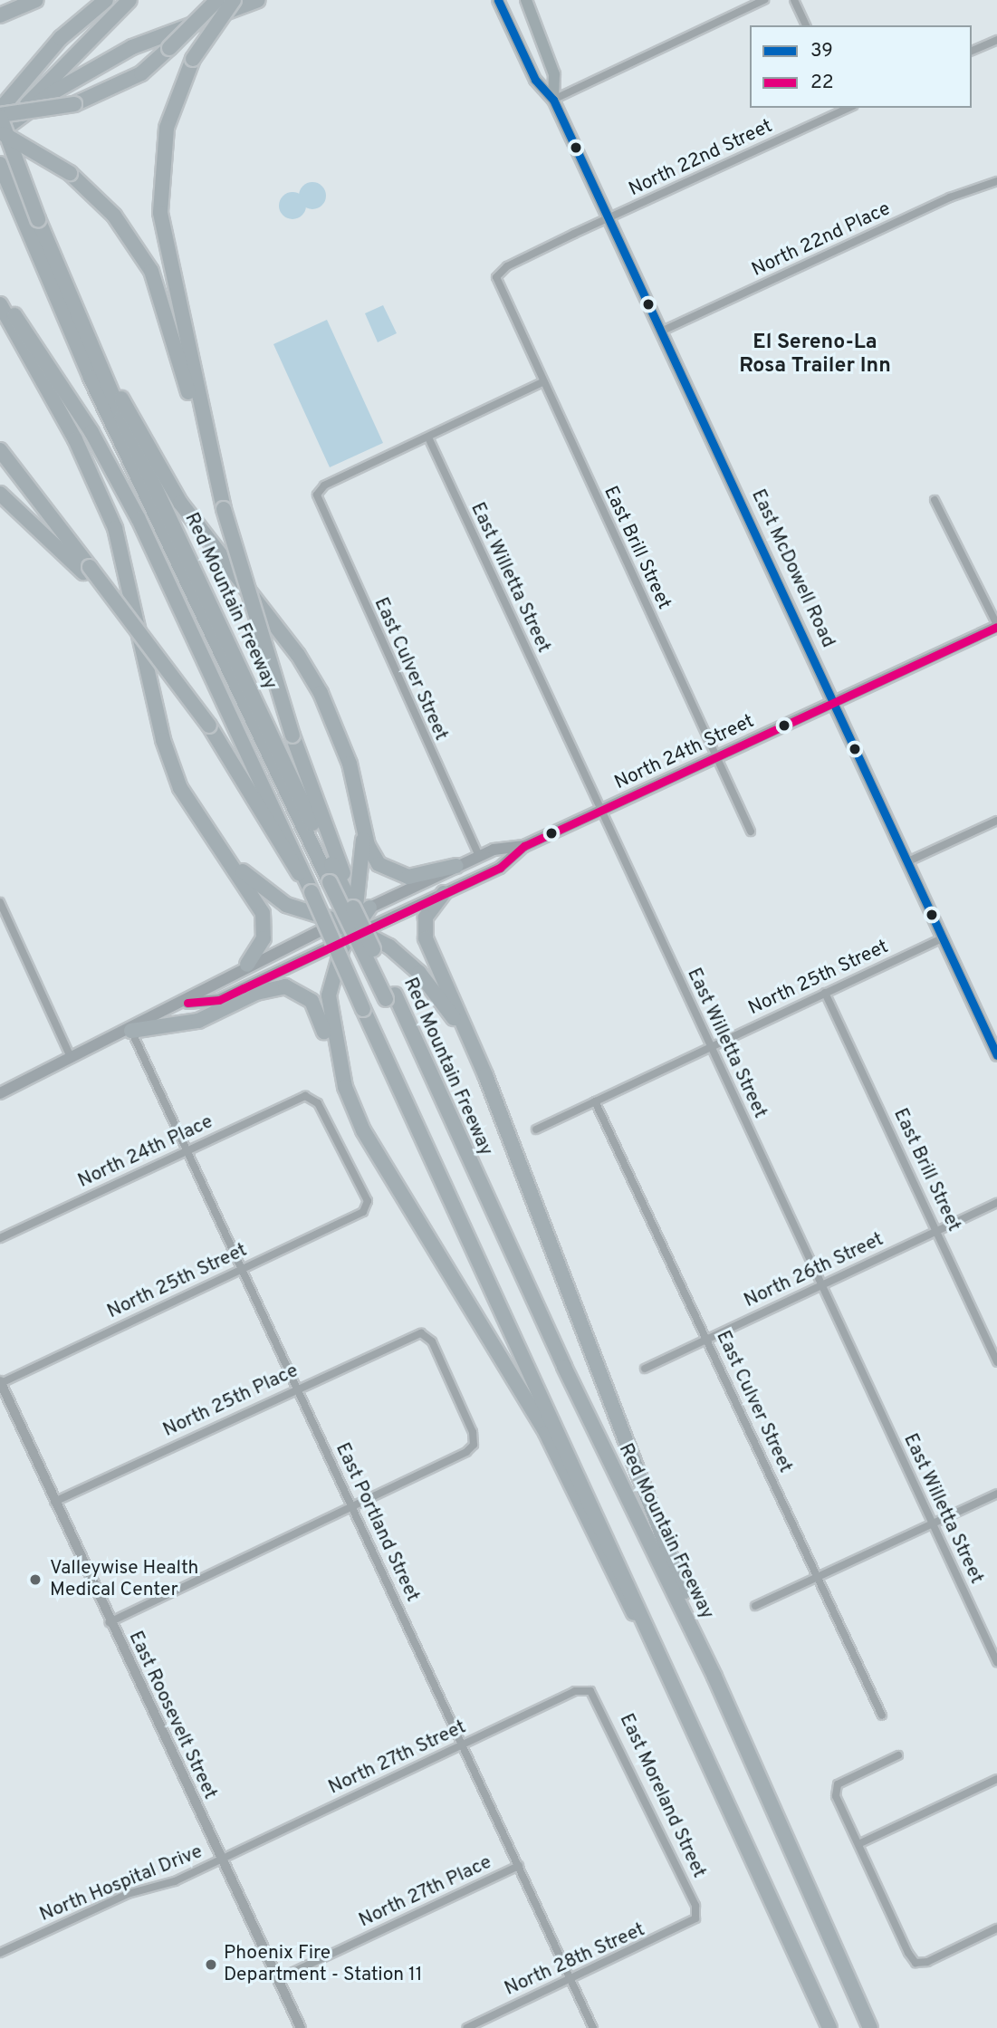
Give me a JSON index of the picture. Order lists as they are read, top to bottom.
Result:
{
  "streets": {
    "highway": ["Red Mountain Freeway"],
    "main road": ["East McDowell Road", "North 24th Street"],
    "street": [
      "North 22nd Street",
      "North 22nd Place",
      "East Brill Street",
      "East Willetta Street",
      "East Culver Street",
      "North 25th Street",
      "North 24th Place",
      "North 26th Street",
      "North 25th Place",
      "East Portland Street",
      "East Roosevelt Street",
      "North 27th Street",
      "East Moreland Street",
      "North Hospital Drive",
      "North 27th Place",
      "North 28th Street"
    ]
  },
  "crossings": [
    ["North 22nd Street", "East Brill Street"],
    ["North 22nd Street", "East McDowell Road"],
    ["North 22nd Place", "East McDowell Road"],
    ["East Brill Street", "North 24th Street"],
    ["East Brill Street", "North 25th Street"],
    ["East Brill Street", "North 26th Street"],
    ["East McDowell Road", "North 24th Street"],
    ["East McDowell Road", "North 25th Street"],
    ["East Willetta Street", "East Culver Street"],
    ["East Willetta Street", "North 24th Street"],
    ["East Willetta Street", "North 25th Street"],
    ["East Willetta Street", "North 26th Street"],
    ["East Culver Street", "North 24th Street"],
    ["East Culver Street", "North 25th Street"],
    ["East Culver Street", "North 26th Street"],
    ["North 25th Street", "North 24th Place"],
    ["North 25th Street", "East Portland Street"],
    ["North 25th Street", "East Roosevelt Street"],
    ["North 24th Place", "East Portland Street"],
    ["North 25th Place", "East Portland Street"],
    ["North 25th Place", "East Roosevelt Street"],
    ["East Portland Street", "North 27th Street"],
    ["East Portland Street", "North 27th Place"],
    ["East Portland Street", "North 28th Street"],
    ["East Roosevelt Street", "North 27th Street"],
    ["East Roosevelt Street", "North Hospital Drive"],
    ["East Roosevelt Street", "North 27th Place"],
    ["North 27th Street", "East Moreland Street"],
    ["North 27th Street", "North Hospital Drive"],
    ["East Moreland Street", "North 28th Street"]
  ],
  "districts": ["El Sereno-La Rosa Trailer Inn"],
  "places": ["Valleywise Health Medical Center", "Phoenix Fire Department - Station 11"],
  "lines": ["transit line 39", "transit line 22"],
  "legend": ["39", "22"]
}
